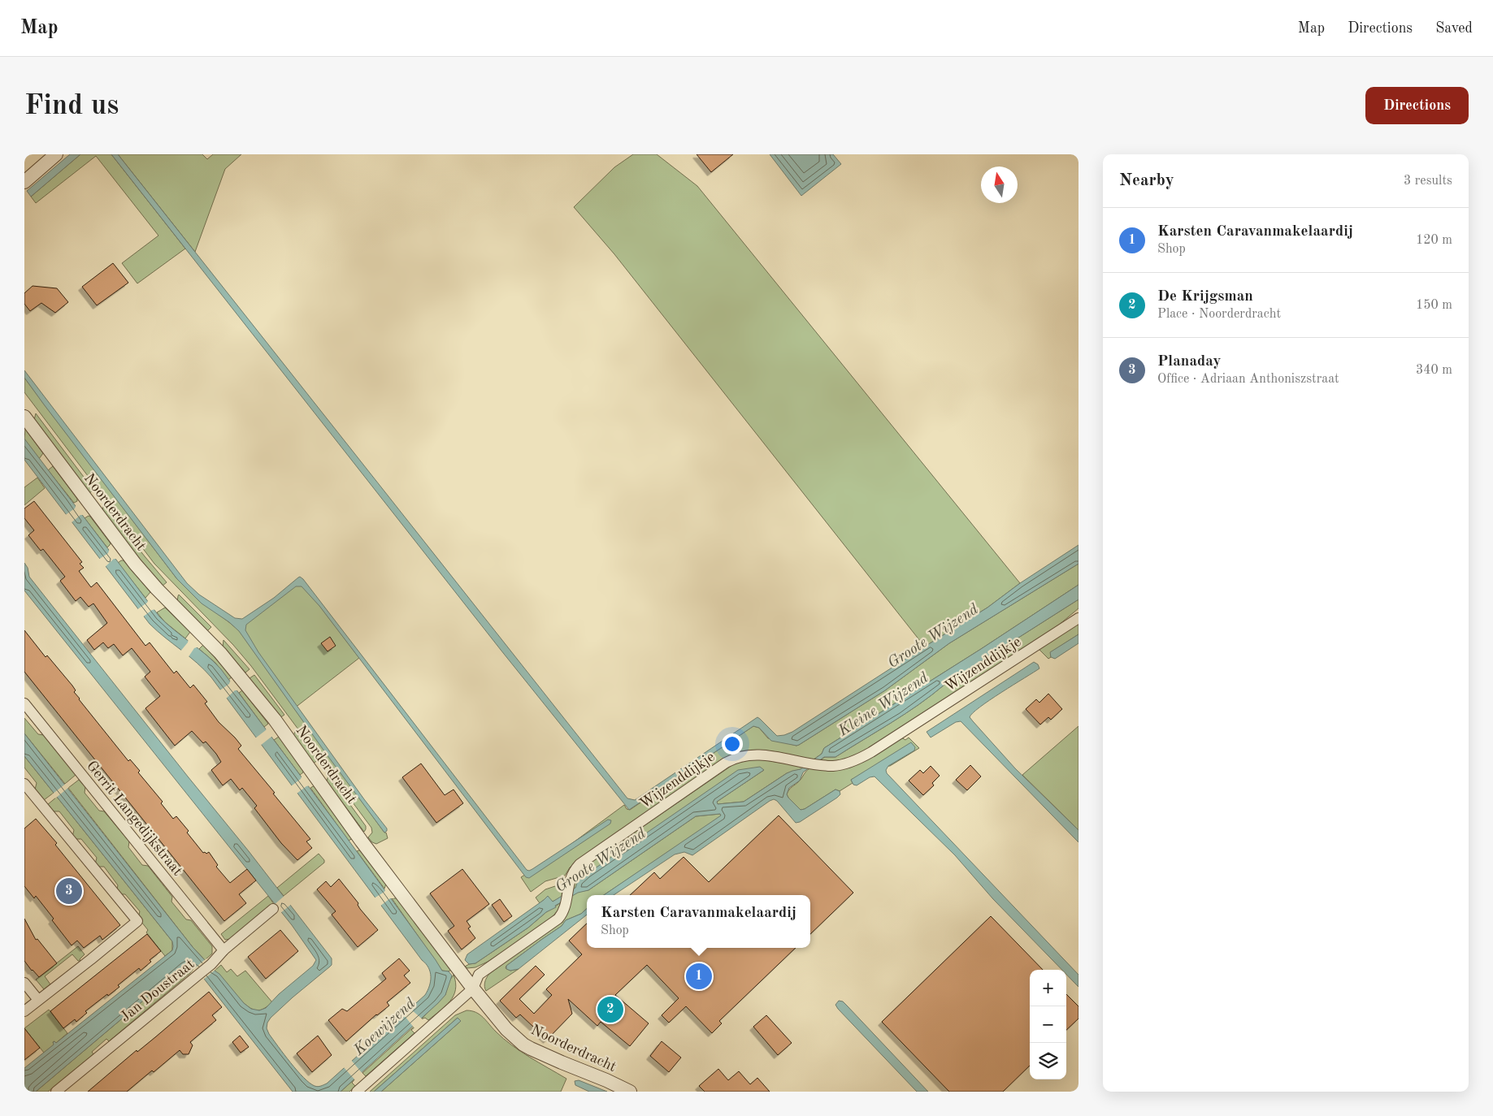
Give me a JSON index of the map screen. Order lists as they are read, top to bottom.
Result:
{
  "streets": {
    "street": [
      "Noorderdracht",
      "Wijzenddijkje",
      "Gerrit Langedijkstraat",
      "Jan Doustraat"
    ]
  },
  "crossings": [
    ["Noorderdracht", "Wijzenddijkje"],
    ["Gerrit Langedijkstraat", "Jan Doustraat"]
  ],
  "water": ["Groote Wijzend", "Kleine Wijzend", "Koewijzend"],
  "north": "top",
  "page": {
    "header": "Map",
    "nav": ["Map", "Directions", "Saved"],
    "buttons": "Directions",
    "title": "Find us",
    "heading": ["Nearby", "3 results"],
    "list": [
      {
        "mark": "1",
        "name": "Karsten Caravanmakelaardij",
        "note": "Shop",
        "value": "120 m"
      },
      {
        "mark": "2",
        "name": "De Krijgsman",
        "note": "Place · Noorderdracht",
        "value": "150 m"
      },
      {
        "mark": "3",
        "name": "Planaday",
        "note": "Office · Adriaan Anthoniszstraat",
        "value": "340 m"
      }
    ],
    "pins": ["3", "1", "2"],
    "popup": ["Karsten Caravanmakelaardij", "Shop"],
    "map_buttons": ["+", "−"]
  }
}
